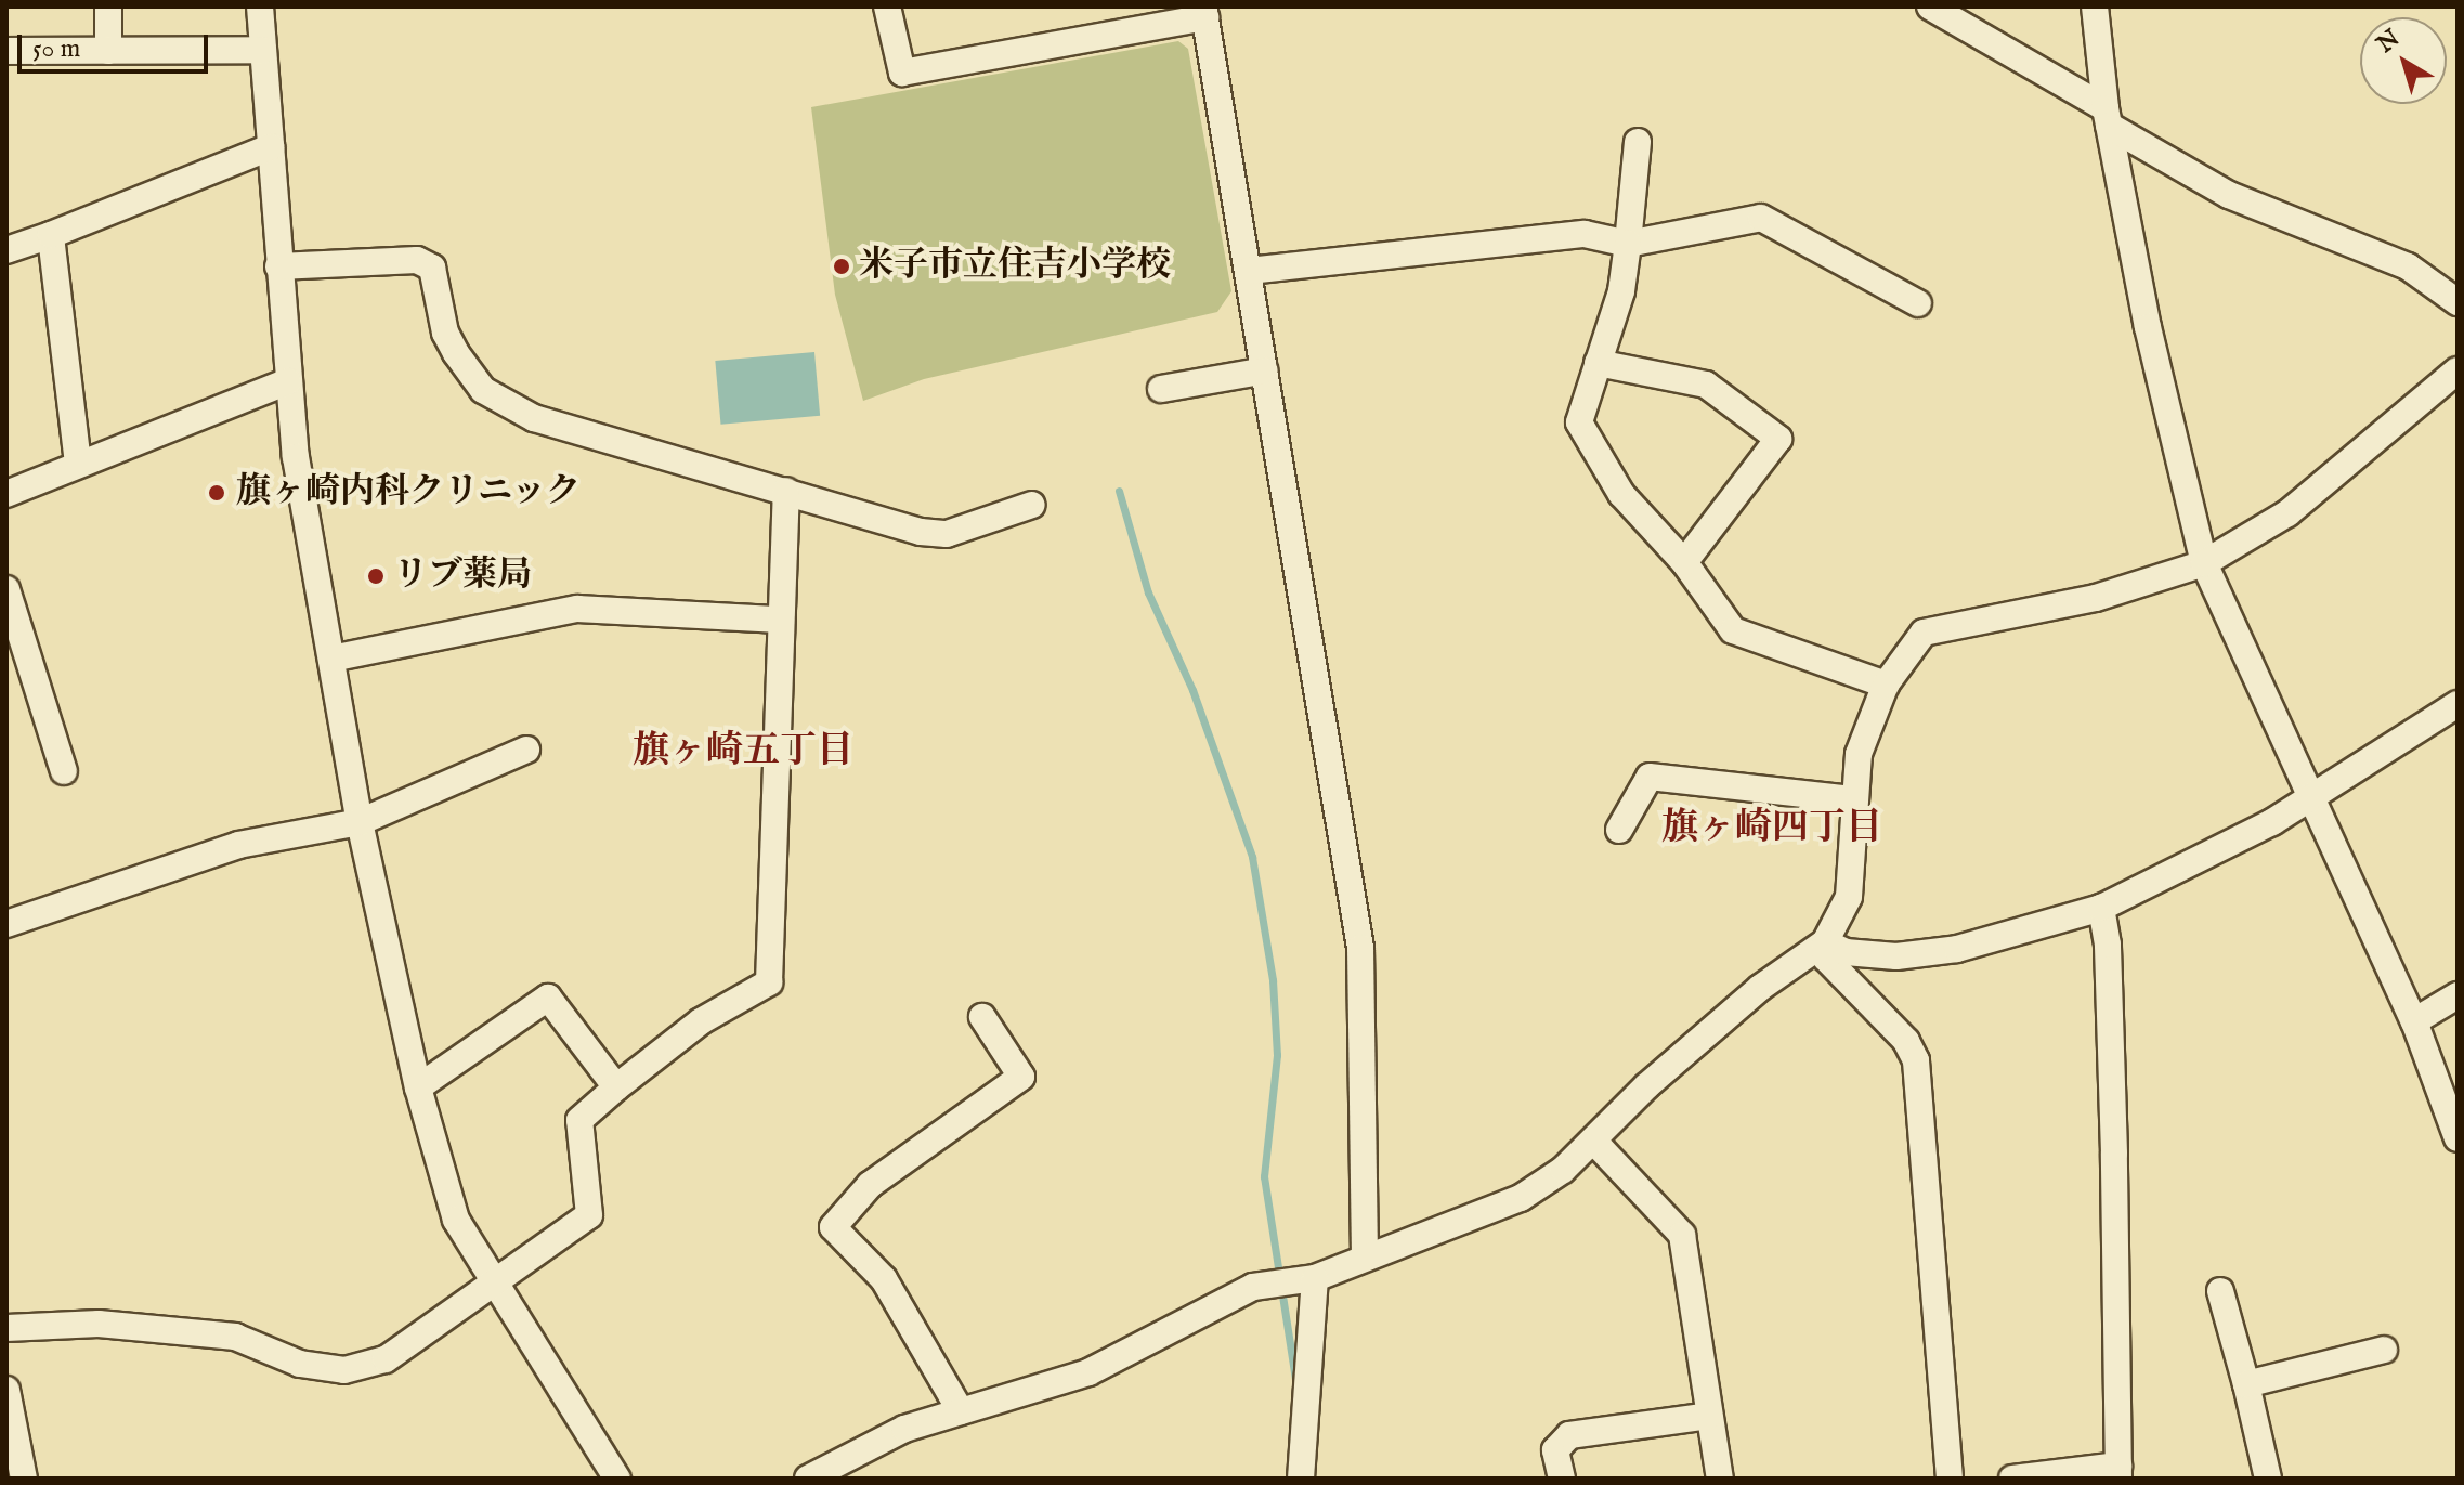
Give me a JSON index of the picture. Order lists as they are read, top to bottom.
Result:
{
  "districts": ["旗ヶ崎五丁目", "旗ヶ崎四丁目"],
  "places": ["米子市立住吉小学校", "旗ヶ崎内科クリニック", "リブ薬局"],
  "scale_bar": "50 m",
  "north": "top left"
}
